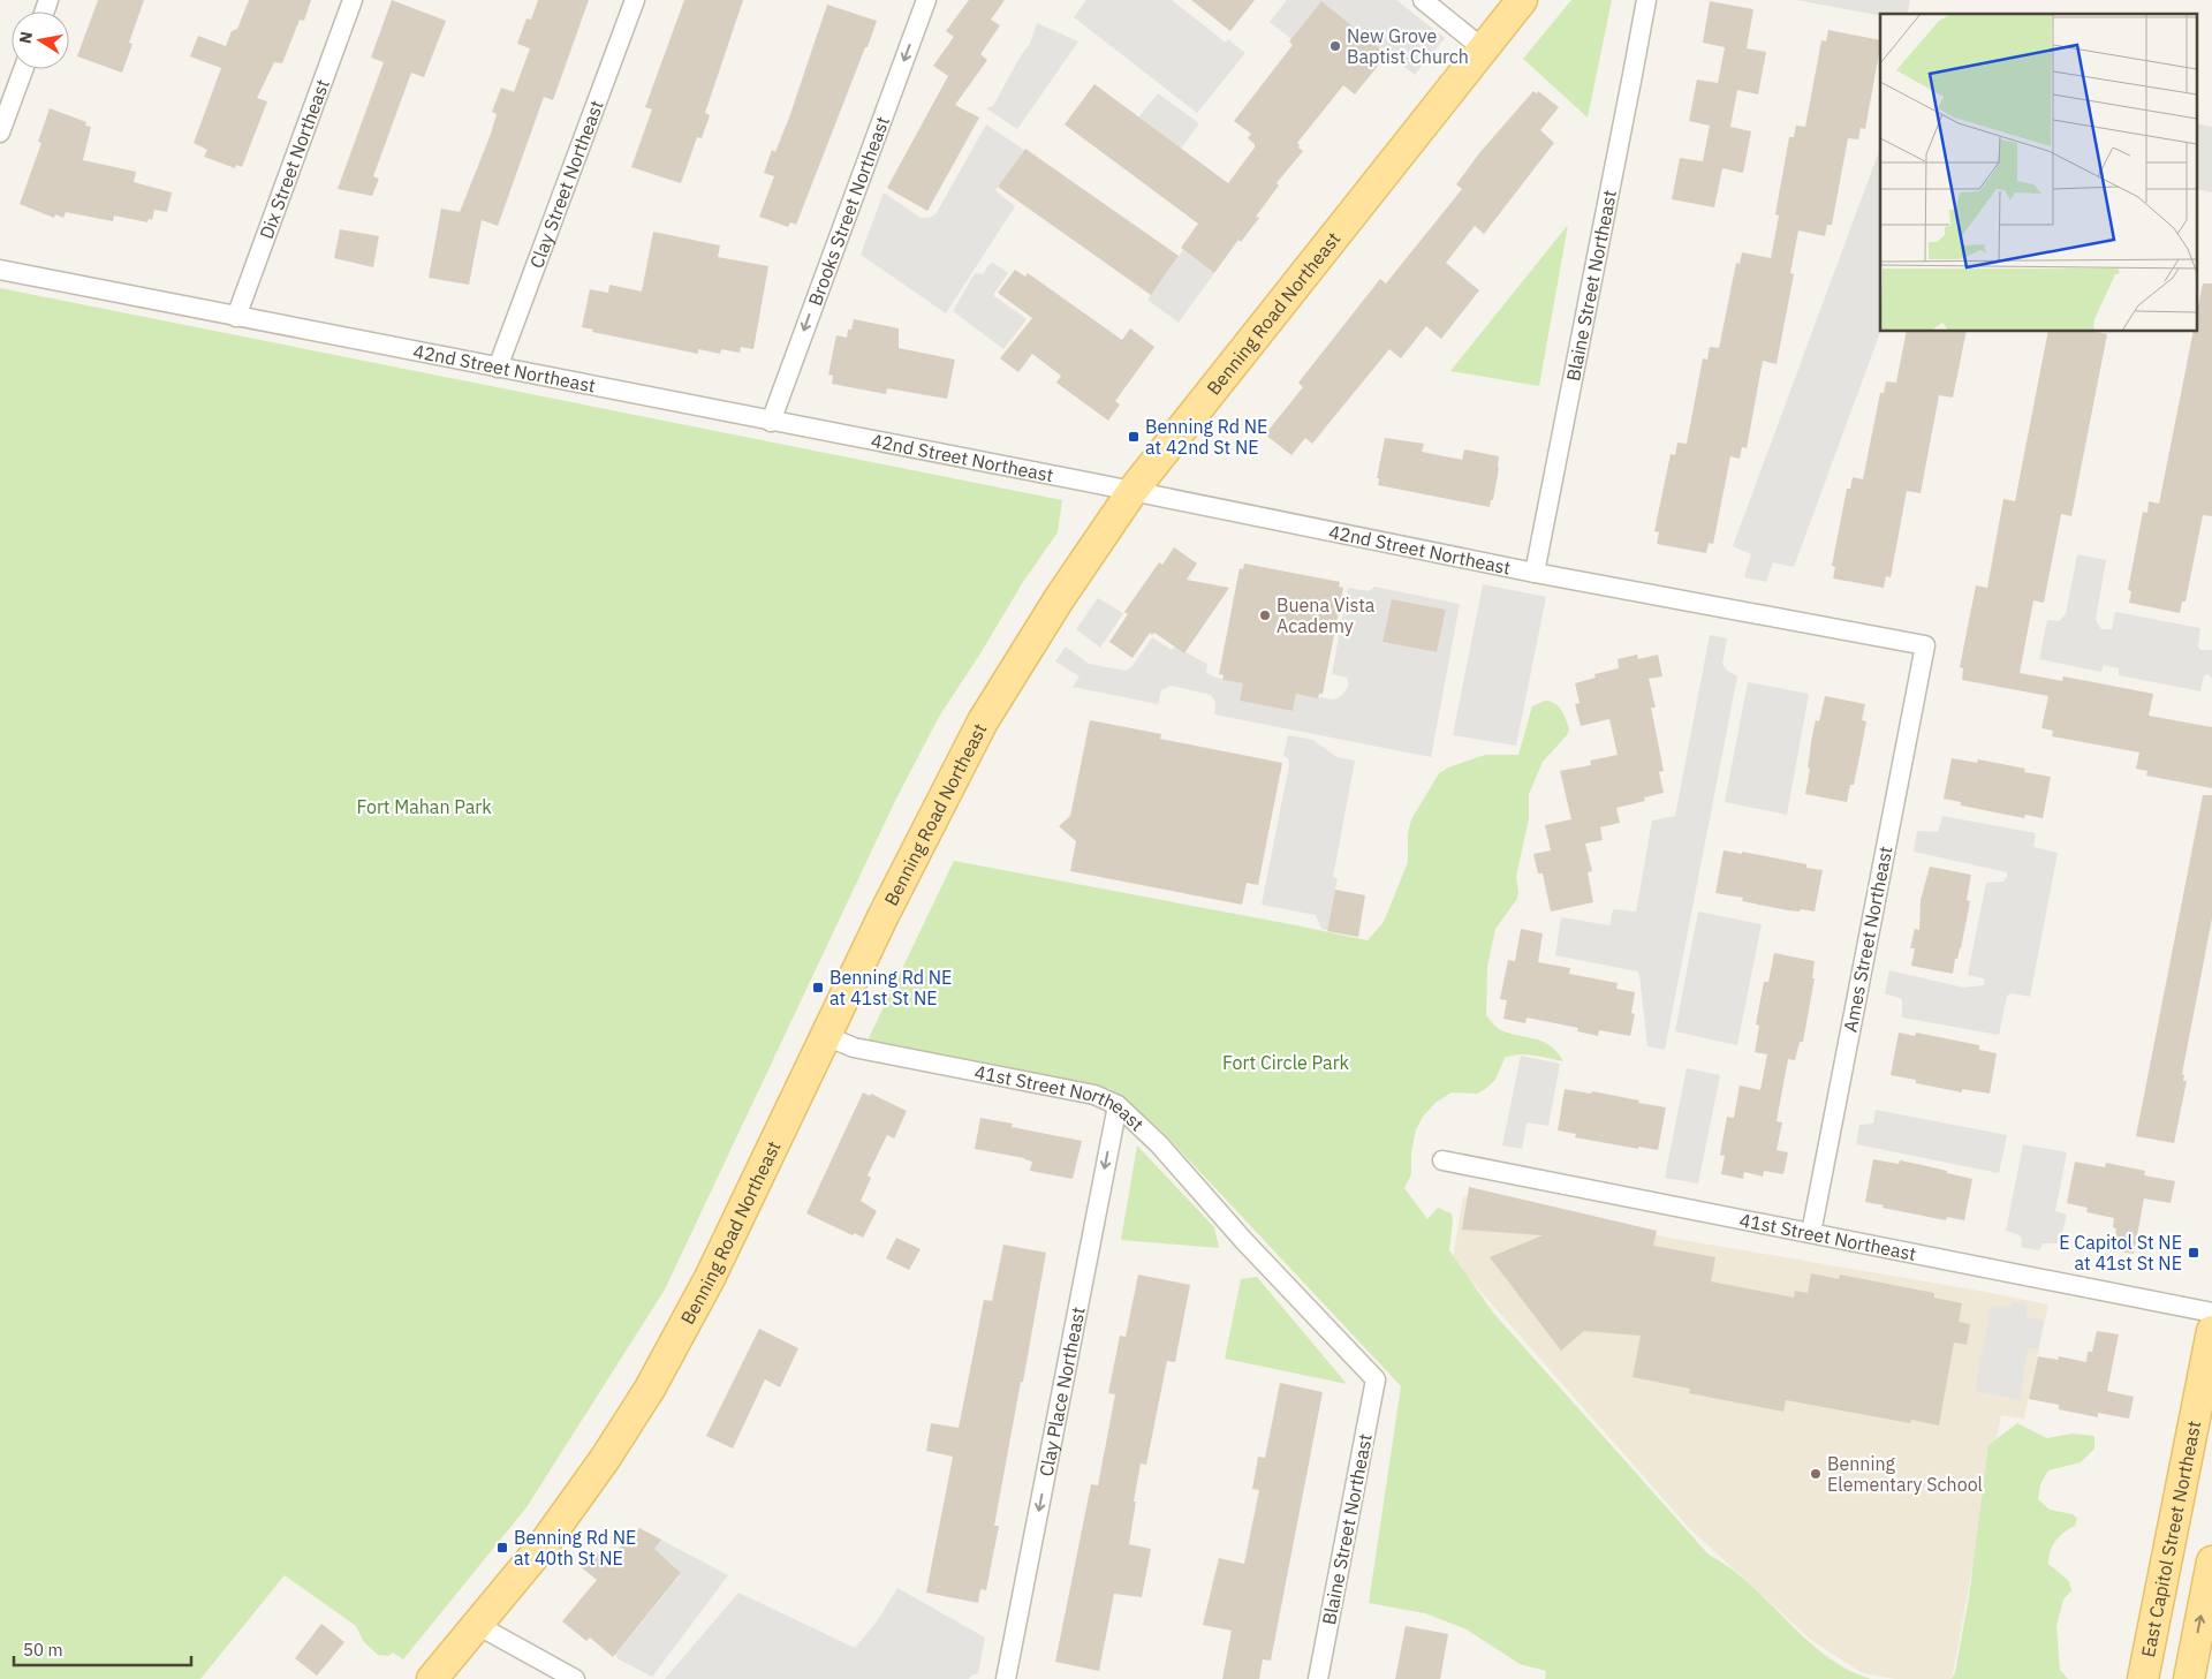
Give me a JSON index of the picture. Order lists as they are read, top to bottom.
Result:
{
  "streets": {
    "main road": ["Benning Road Northeast", "East Capitol Street Northeast"],
    "street": [
      "Dix Street Northeast",
      "Clay Street Northeast",
      "Brooks Street Northeast",
      "Blaine Street Northeast",
      "42nd Street Northeast",
      "Ames Street Northeast",
      "41st Street Northeast",
      "Clay Place Northeast"
    ]
  },
  "crossings": [
    ["Dix Street Northeast", "42nd Street Northeast"],
    ["Clay Street Northeast", "42nd Street Northeast"],
    ["Brooks Street Northeast", "42nd Street Northeast"],
    ["Blaine Street Northeast", "42nd Street Northeast"],
    ["Blaine Street Northeast", "41st Street Northeast"],
    ["Benning Road Northeast", "42nd Street Northeast"],
    ["Benning Road Northeast", "41st Street Northeast"],
    ["42nd Street Northeast", "Ames Street Northeast"],
    ["Ames Street Northeast", "41st Street Northeast"],
    ["41st Street Northeast", "Clay Place Northeast"]
  ],
  "one_way": ["Brooks Street Northeast", "Clay Place Northeast"],
  "parks": ["Fort Mahan Park", "Fort Circle Park"],
  "places": {
    "other": ["New Grove Baptist Church", "Buena Vista Academy", "Benning Elementary School"],
    "transit": [
      "Benning Rd NE at 42nd St NE",
      "Benning Rd NE at 41st St NE",
      "E Capitol St NE at 41st St NE",
      "Benning Rd NE at 40th St NE"
    ]
  },
  "scale_bar": "50 m",
  "north": "left"
}
